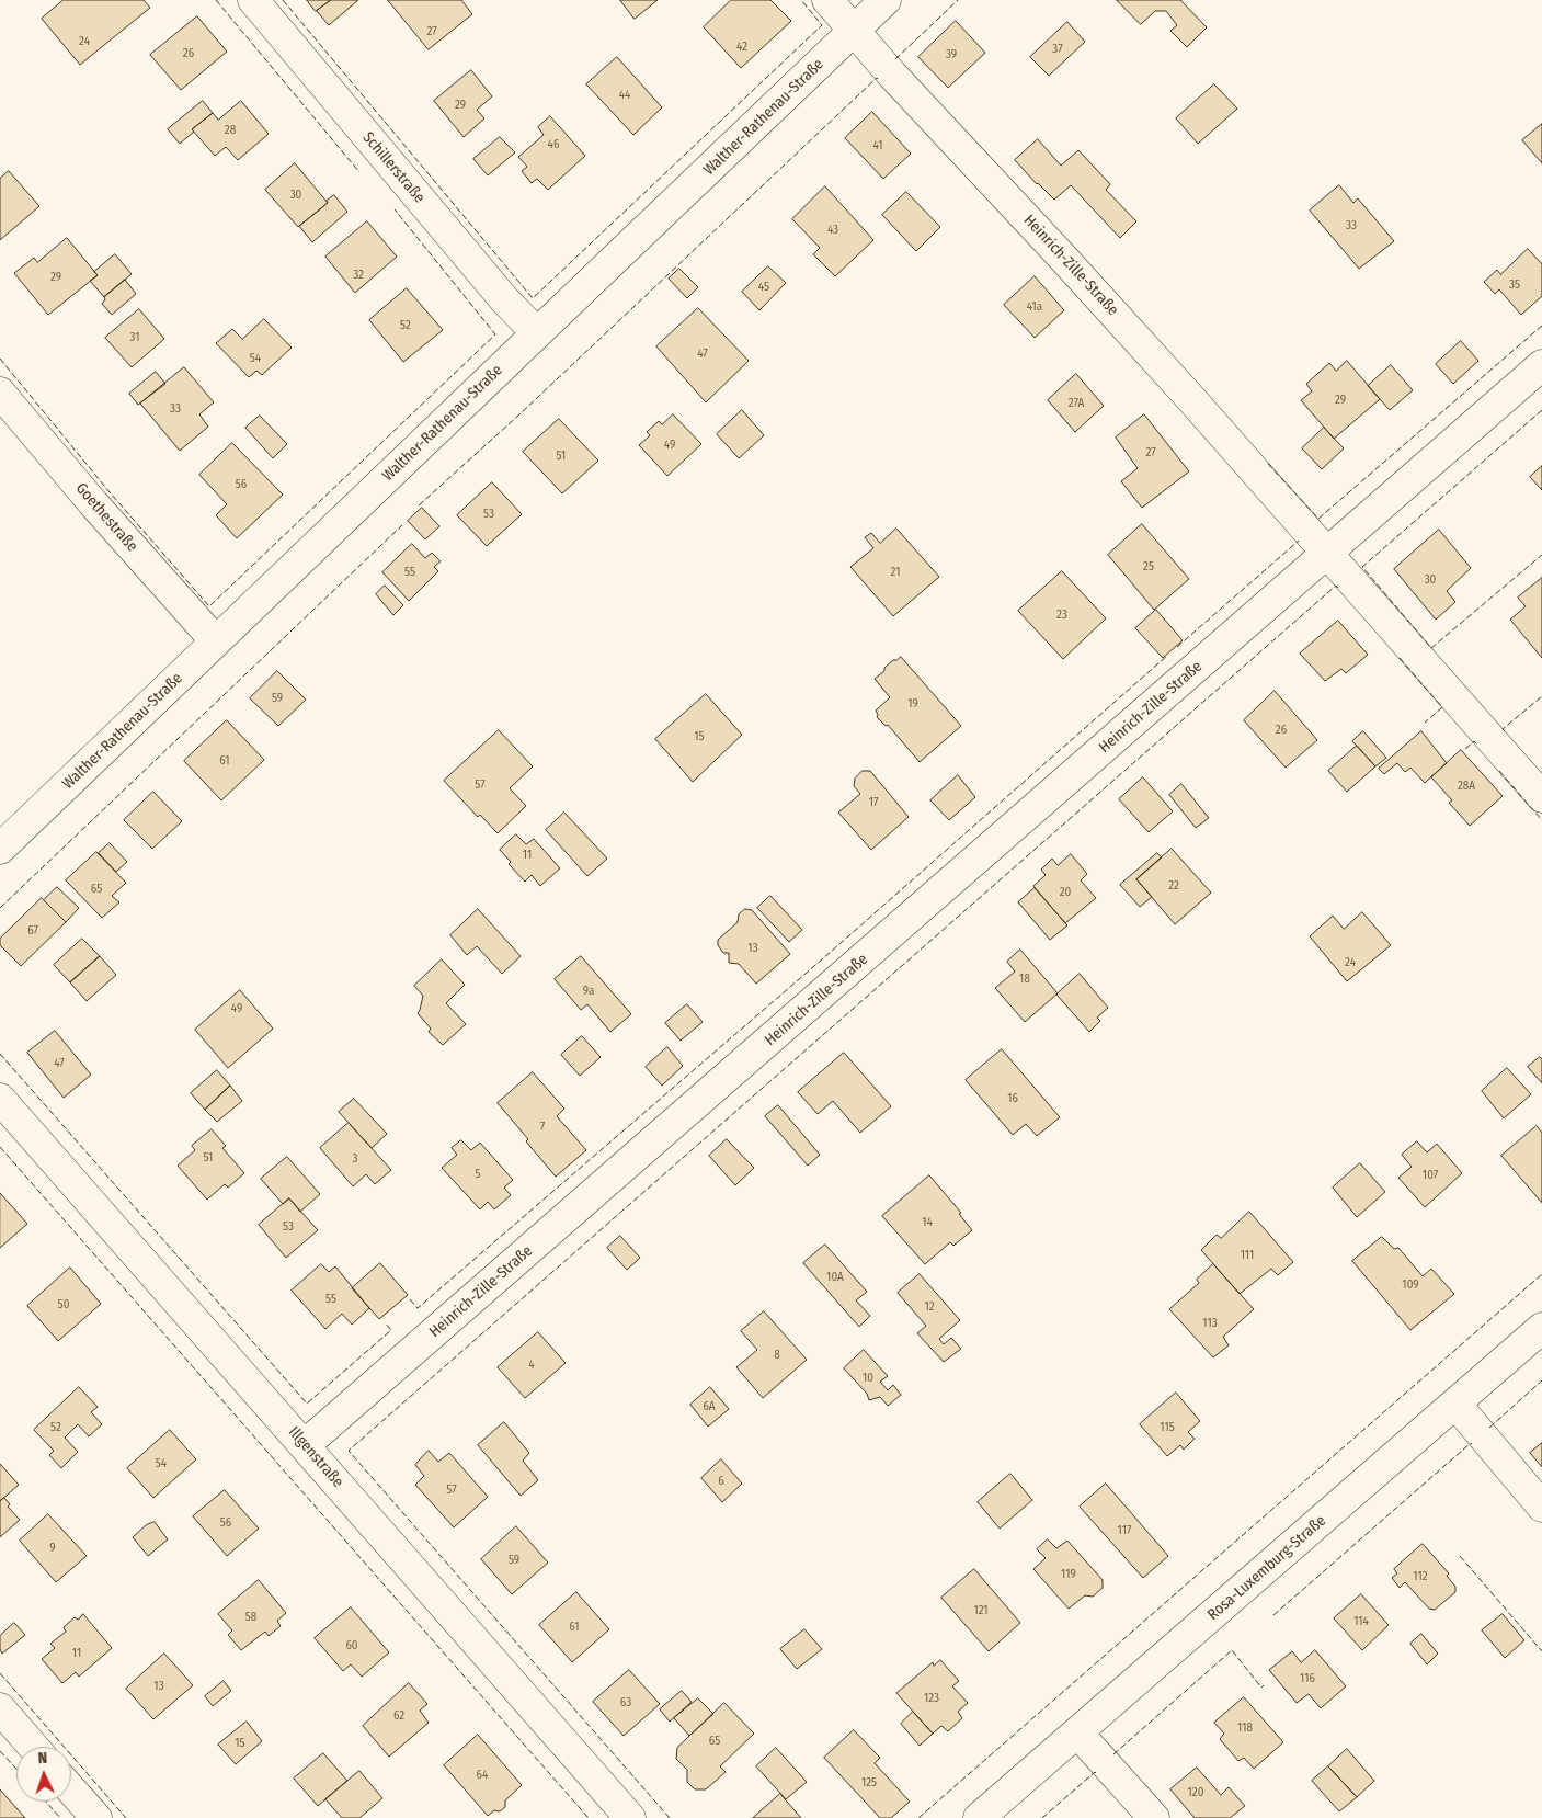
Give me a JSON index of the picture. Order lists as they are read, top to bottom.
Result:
{
  "streets": {
    "street": [
      "Walther-Rathenau-Straße",
      "Schillerstraße",
      "Heinrich-Zille-Straße",
      "Goethestraße",
      "Illgenstraße",
      "Rosa-Luxemburg-Straße"
    ]
  },
  "crossings": [
    ["Walther-Rathenau-Straße", "Schillerstraße"],
    ["Walther-Rathenau-Straße", "Heinrich-Zille-Straße"],
    ["Walther-Rathenau-Straße", "Goethestraße"],
    ["Heinrich-Zille-Straße", "Illgenstraße"]
  ],
  "house_numbers": [
    "27",
    "24",
    "42",
    "37",
    "26",
    "39",
    "44",
    "29",
    "28",
    "46",
    "41",
    "30",
    "33",
    "43",
    "32",
    "29",
    "35",
    "45",
    "41a",
    "52",
    "31",
    "47",
    "54",
    "29",
    "27A",
    "33",
    "49",
    "27",
    "51",
    "56",
    "53",
    "25",
    "55",
    "21",
    "30",
    "23",
    "59",
    "19",
    "26",
    "15",
    "61",
    "57",
    "28A",
    "17",
    "11",
    "22",
    "65",
    "20",
    "67",
    "13",
    "24",
    "18",
    "9a",
    "49",
    "47",
    "16",
    "7",
    "51",
    "3",
    "5",
    "107",
    "14",
    "53",
    "111",
    "10A",
    "109",
    "55",
    "50",
    "12",
    "113",
    "8",
    "4",
    "10",
    "6A",
    "52",
    "115",
    "54",
    "6",
    "57",
    "56",
    "117",
    "9",
    "59",
    "119",
    "112",
    "121",
    "58",
    "114",
    "61",
    "60",
    "11",
    "116",
    "13",
    "123",
    "63",
    "62",
    "118",
    "65",
    "15",
    "64",
    "125",
    "120"
  ],
  "north": "top"
}
